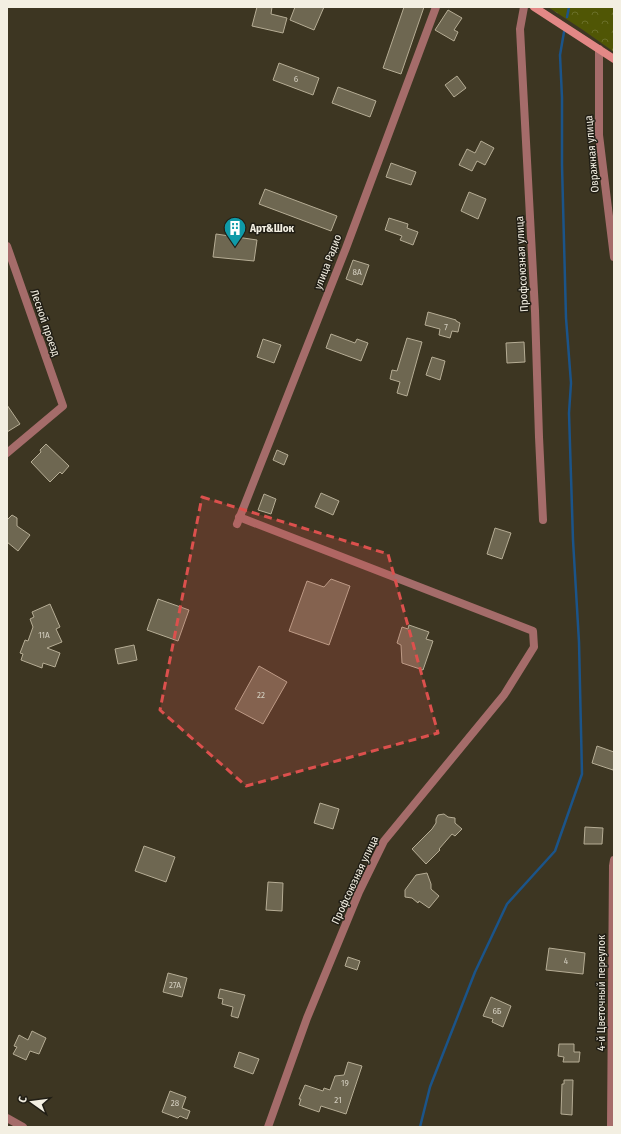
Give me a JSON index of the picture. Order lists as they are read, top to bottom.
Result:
{
  "streets": {
    "street": [
      "Овражная улица",
      "улица Радио",
      "Профсоюзная улица",
      "Лесной проезд",
      "4-й Цветочный переулок"
    ]
  },
  "crossings": [
    ["улица Радио", "Профсоюзная улица"]
  ],
  "places": {
    "building": ["Арт&Шок"]
  },
  "house_numbers": [
    "6",
    "8А",
    "7",
    "11А",
    "22",
    "4",
    "27А",
    "6Б",
    "19",
    "21",
    "28"
  ],
  "north": "left"
}
